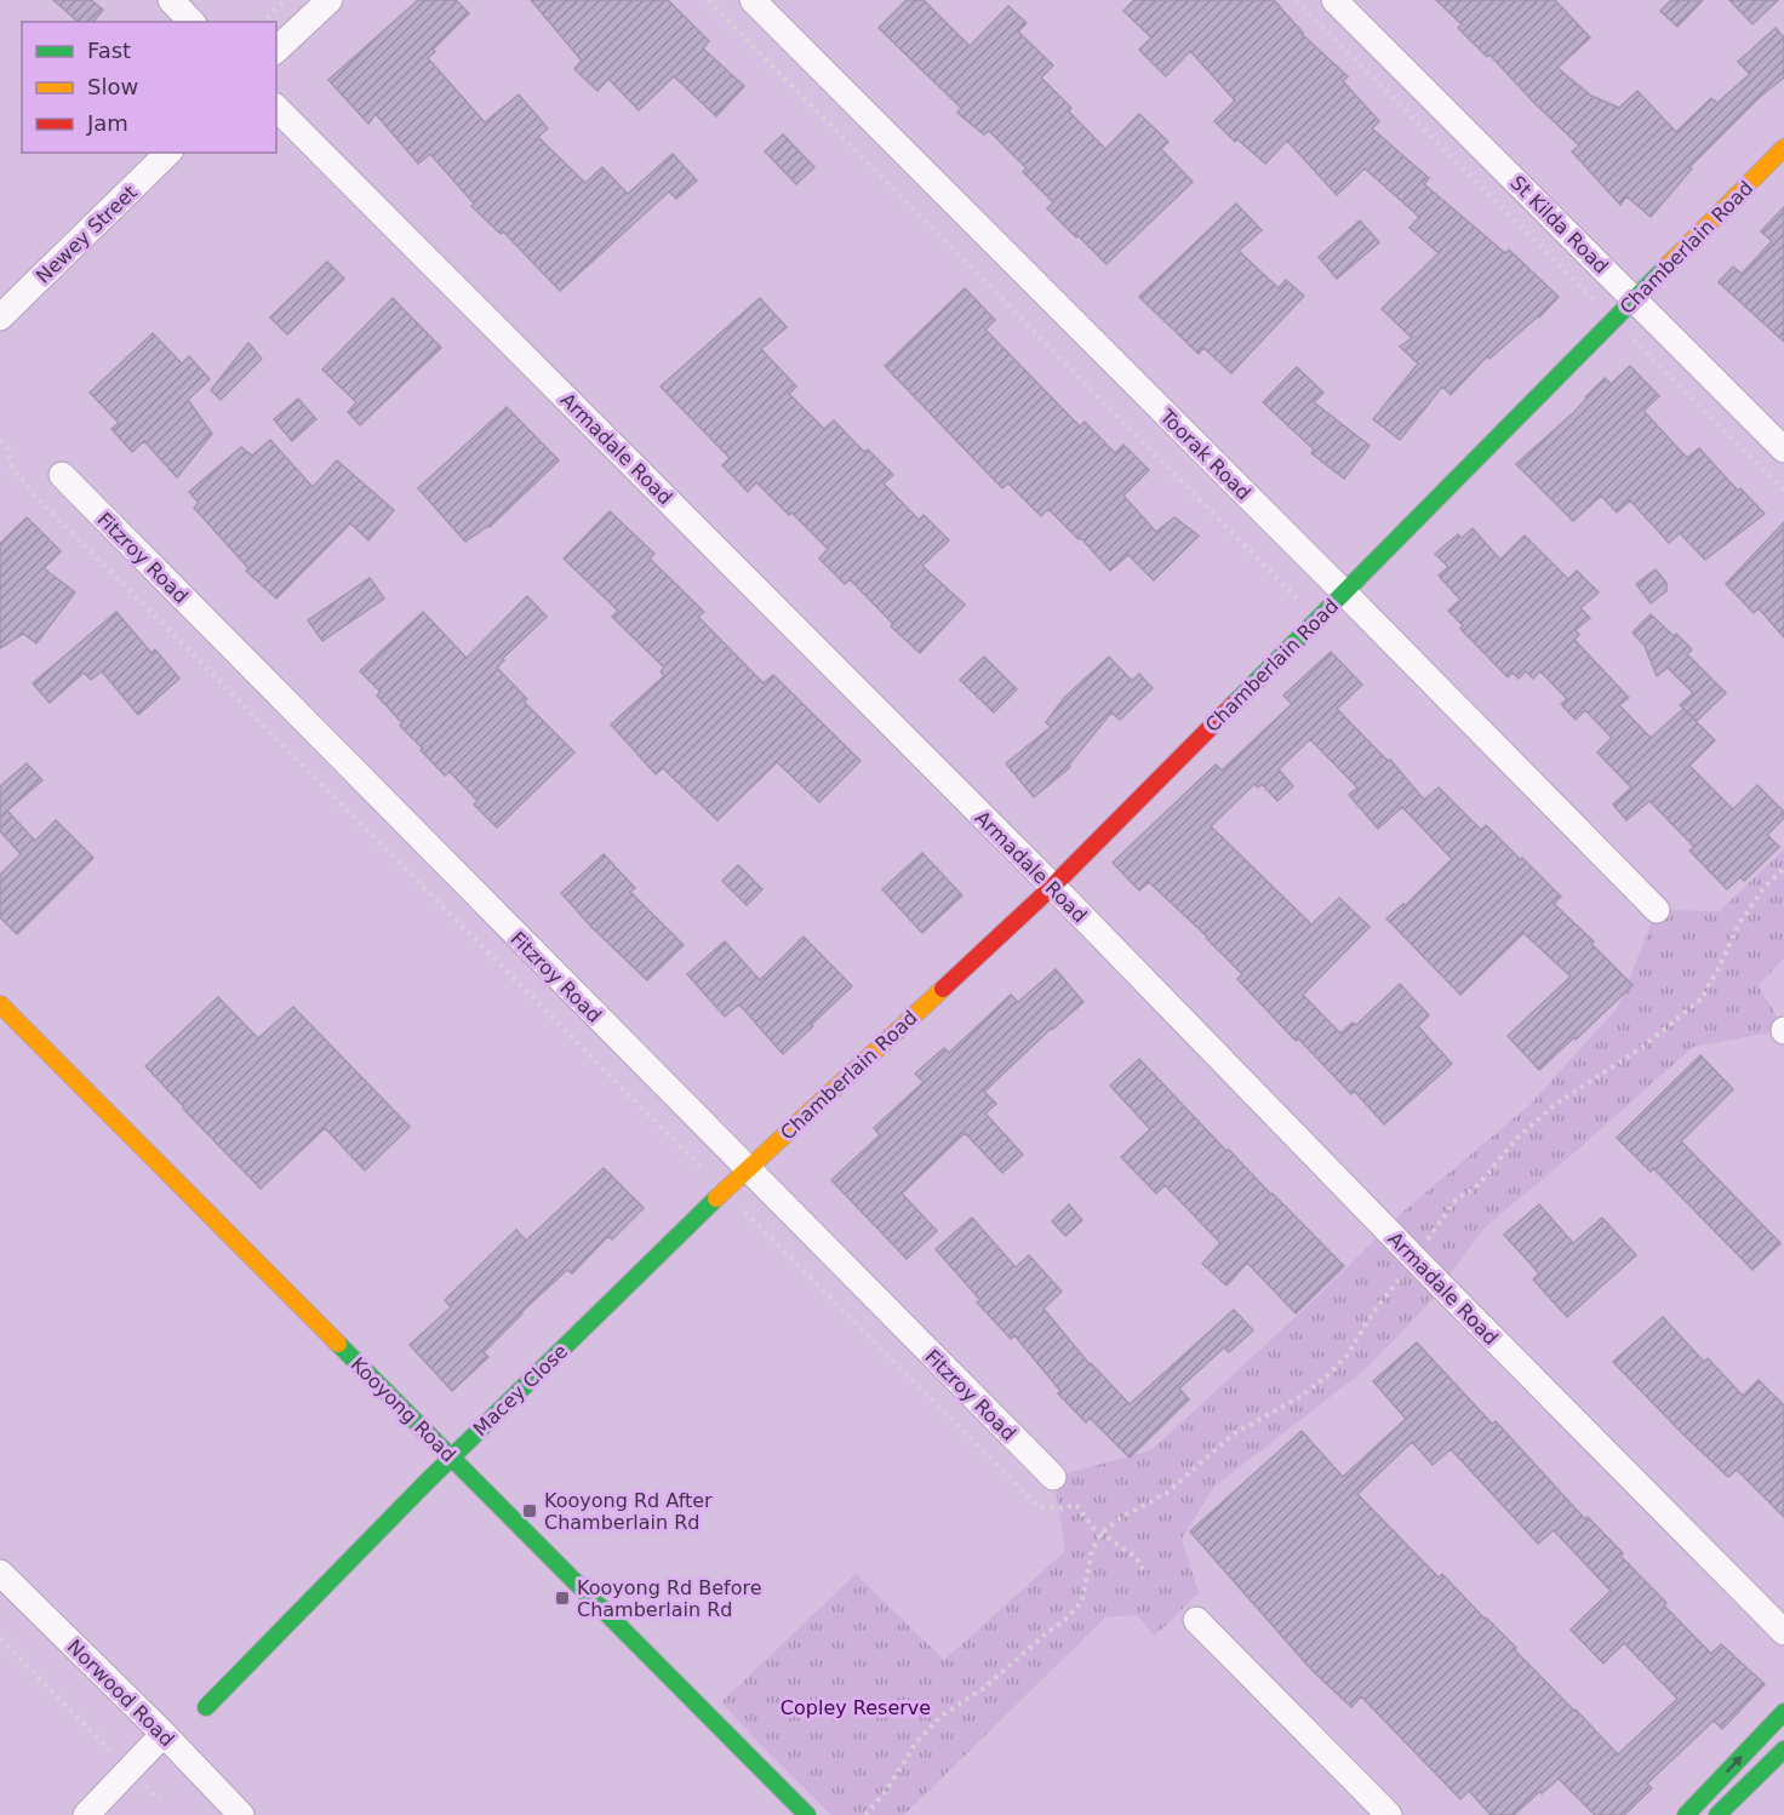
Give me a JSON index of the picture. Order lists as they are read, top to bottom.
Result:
{
  "streets": {
    "street": [
      "St Kilda Road",
      "Newey Street",
      "Chamberlain Road",
      "Armadale Road",
      "Toorak Road",
      "Fitzroy Road",
      "Macey Close",
      "Kooyong Road",
      "Norwood Road"
    ]
  },
  "crossings": [
    ["St Kilda Road", "Chamberlain Road"],
    ["Chamberlain Road", "Armadale Road"],
    ["Chamberlain Road", "Toorak Road"],
    ["Chamberlain Road", "Fitzroy Road"],
    ["Chamberlain Road", "Macey Close"],
    ["Fitzroy Road", "Macey Close"],
    ["Macey Close", "Kooyong Road"]
  ],
  "parks": ["Copley Reserve"],
  "places": {
    "transit": ["Kooyong Rd After Chamberlain Rd", "Kooyong Rd Before Chamberlain Rd"]
  },
  "legend": ["Fast", "Slow", "Jam"]
}
